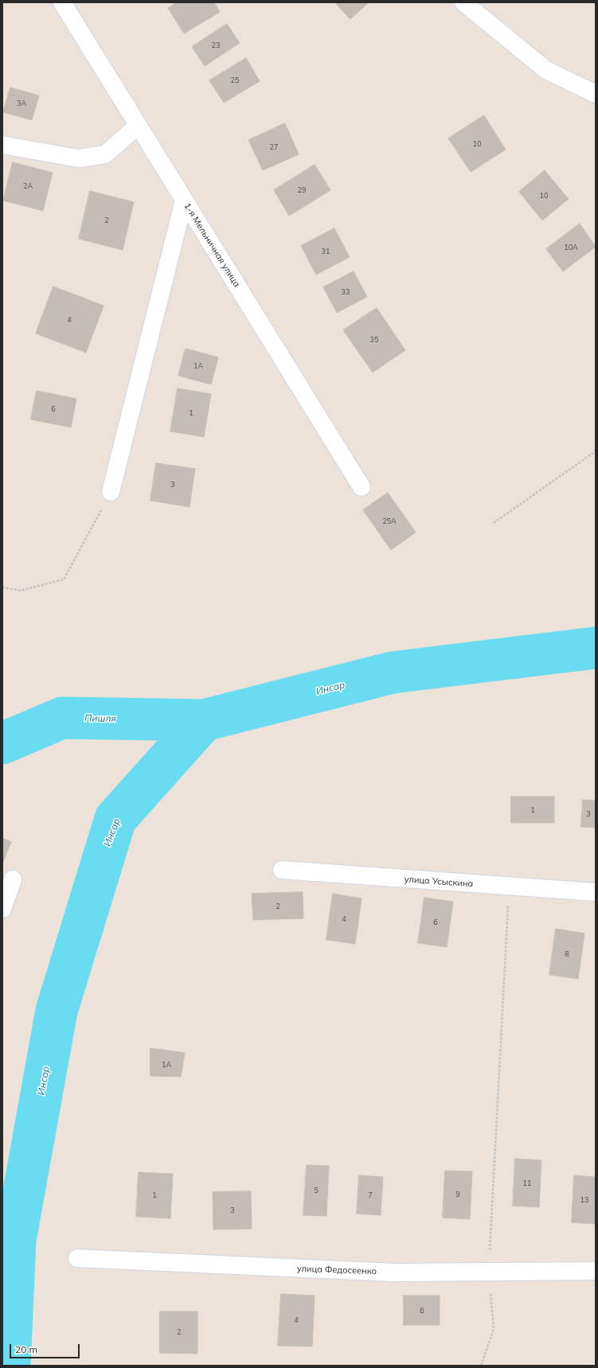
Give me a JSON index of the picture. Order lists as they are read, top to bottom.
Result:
{
  "streets": {
    "street": ["1-я Мельничная улица", "улица Усыскина", "улица Федосеенко"]
  },
  "water": ["Инсар", "Пишля"],
  "house_numbers": [
    "23",
    "25",
    "3А",
    "10",
    "27",
    "2А",
    "29",
    "10",
    "2",
    "10А",
    "31",
    "33",
    "4",
    "35",
    "1А",
    "6",
    "1",
    "3",
    "25А",
    "1",
    "3",
    "2",
    "4",
    "6",
    "8",
    "1А",
    "11",
    "5",
    "9",
    "1",
    "7",
    "13",
    "3",
    "6",
    "4",
    "2"
  ],
  "scale_bar": "20 m"
}
